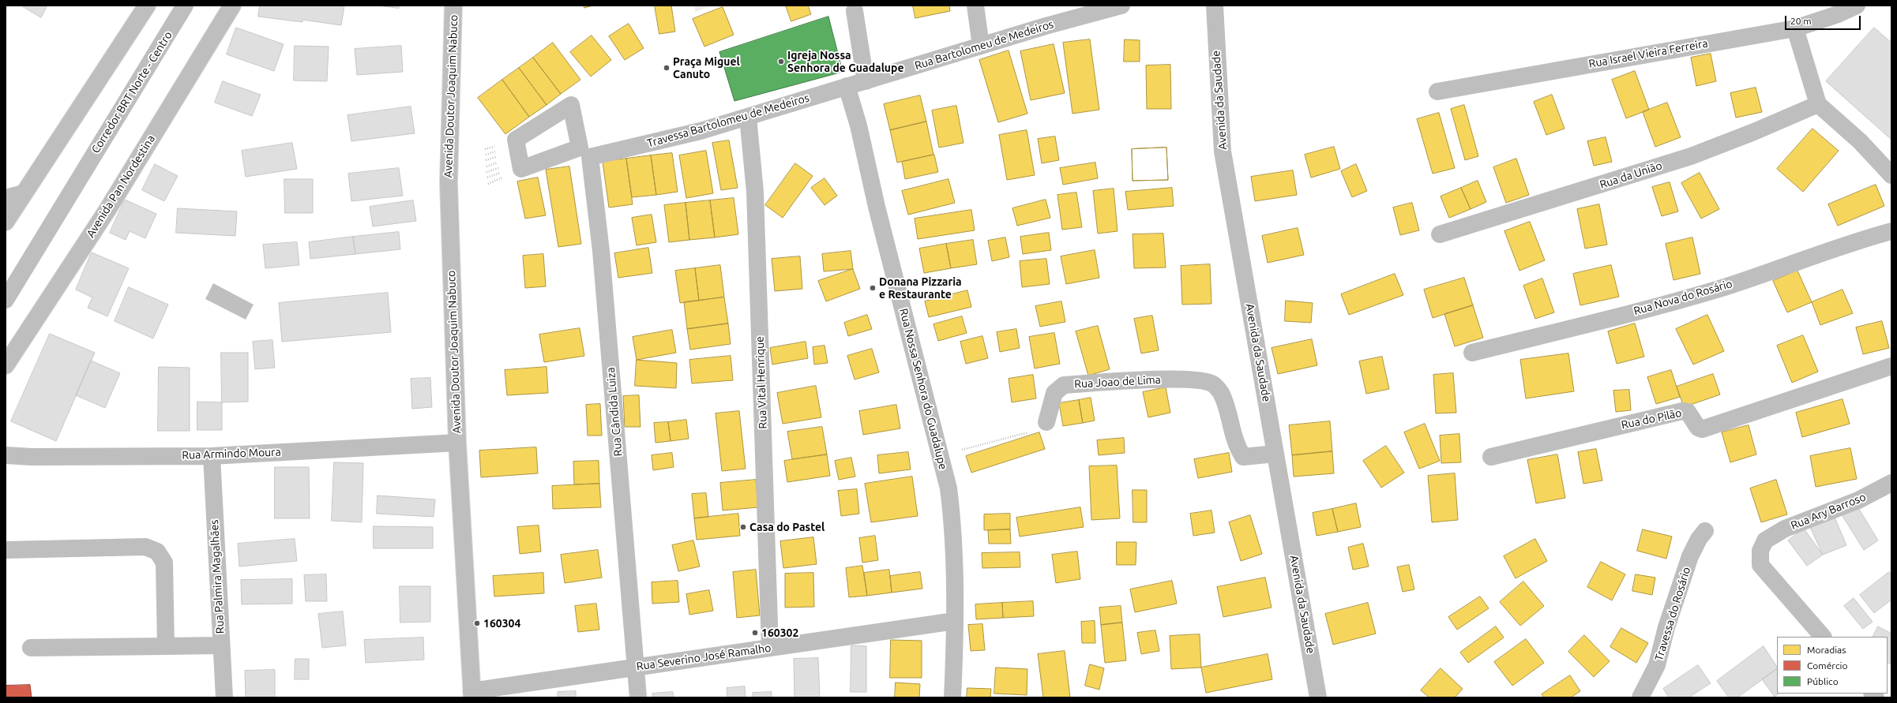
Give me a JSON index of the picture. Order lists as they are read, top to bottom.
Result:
{
  "streets": {
    "main road": [
      "Rua Bartolomeu de Medeiros",
      "Rua Israel Vieira Ferreira",
      "Corredor BRT Norte - Centro",
      "Avenida Doutor Joaquim Nabuco",
      "Avenida da Saudade",
      "Travessa Bartolomeu de Medeiros",
      "Rua da União",
      "Avenida Pan Nordestina",
      "Rua Nova do Rosário",
      "Rua Joao de Lima",
      "Rua Vital Henrique",
      "Rua Nossa Senhora do Guadalupe",
      "Rua Cândida Luiza",
      "Rua do Pilão",
      "Rua Armindo Moura",
      "Rua Ary Barroso",
      "Rua Palmira Magalhães",
      "Travessa do Rosário",
      "Rua Severino José Ramalho"
    ]
  },
  "crossings": [
    ["Rua Bartolomeu de Medeiros", "Travessa Bartolomeu de Medeiros"],
    ["Rua Bartolomeu de Medeiros", "Rua Nossa Senhora do Guadalupe"],
    ["Avenida Doutor Joaquim Nabuco", "Rua Armindo Moura"],
    ["Avenida Doutor Joaquim Nabuco", "Rua Severino José Ramalho"],
    ["Avenida da Saudade", "Rua Joao de Lima"],
    ["Travessa Bartolomeu de Medeiros", "Rua Vital Henrique"],
    ["Travessa Bartolomeu de Medeiros", "Rua Nossa Senhora do Guadalupe"],
    ["Travessa Bartolomeu de Medeiros", "Rua Cândida Luiza"],
    ["Rua Vital Henrique", "Rua Severino José Ramalho"],
    ["Rua Nossa Senhora do Guadalupe", "Rua Severino José Ramalho"],
    ["Rua Cândida Luiza", "Rua Severino José Ramalho"],
    ["Rua Armindo Moura", "Rua Palmira Magalhães"]
  ],
  "places": [
    "Igreja Nossa Senhora de Guadalupe",
    "Praça Miguel Canuto",
    "Donana Pizzaria e Restaurante",
    "Casa do Pastel",
    "160304",
    "160302"
  ],
  "legend": ["Moradias", "Comércio", "Público"],
  "scale_bar": "20 m"
}
